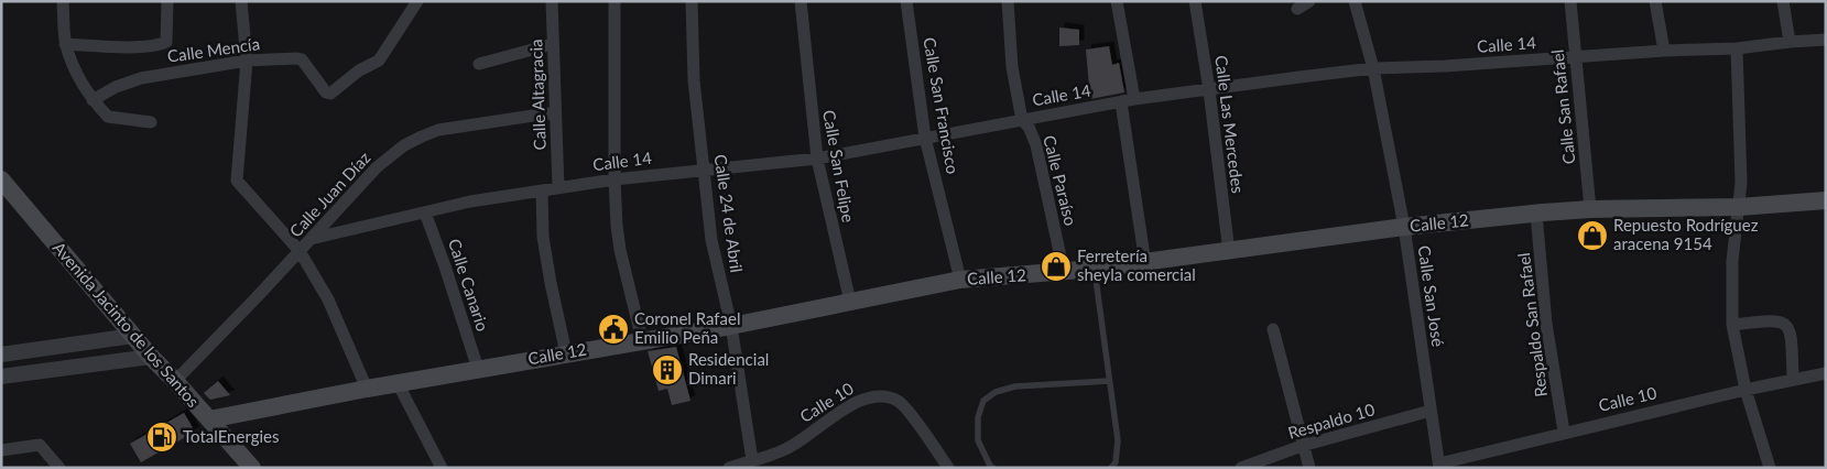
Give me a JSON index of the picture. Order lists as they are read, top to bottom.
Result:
{
  "streets": {
    "main road": ["Calle 12", "Avenida Jacinto de los Santos"],
    "street": [
      "Calle 14",
      "Calle Mencía",
      "Calle Altagracia",
      "Calle San Francisco",
      "Calle San Rafael",
      "Calle Las Mercedes",
      "Calle San Felipe",
      "Calle Paraíso",
      "Calle Juan Díaz",
      "Calle 24 de Abril",
      "Calle Canario",
      "Calle San José",
      "Respaldo San Rafael",
      "Calle 10",
      "Respaldo 10"
    ]
  },
  "crossings": [
    ["Calle 14", "Calle Altagracia"],
    ["Calle 14", "Calle San Francisco"],
    ["Calle 14", "Calle San Rafael"],
    ["Calle 14", "Calle Las Mercedes"],
    ["Calle 14", "Calle San Felipe"],
    ["Calle 14", "Calle Paraíso"],
    ["Calle 14", "Calle Juan Díaz"],
    ["Calle 14", "Calle 24 de Abril"],
    ["Calle 14", "Calle Canario"],
    ["Calle 14", "Calle San José"],
    ["Calle Altagracia", "Calle Juan Díaz"],
    ["Calle San Francisco", "Calle 12"],
    ["Calle San Rafael", "Calle 12"],
    ["Calle Las Mercedes", "Calle 12"],
    ["Calle San Felipe", "Calle 12"],
    ["Calle Paraíso", "Calle 12"],
    ["Calle Juan Díaz", "Avenida Jacinto de los Santos"],
    ["Calle 24 de Abril", "Calle 12"],
    ["Calle 24 de Abril", "Calle 10"],
    ["Calle 12", "Calle Canario"],
    ["Calle 12", "Calle San José"],
    ["Calle 12", "Avenida Jacinto de los Santos"],
    ["Calle 12", "Respaldo San Rafael"],
    ["Calle San José", "Calle 10"],
    ["Calle San José", "Respaldo 10"],
    ["Respaldo San Rafael", "Calle 10"]
  ],
  "places": {
    "shop": ["Repuesto Rodríguez aracena 9154", "Ferretería sheyla comercial"],
    "public building": ["Coronel Rafael Emilio Peña"],
    "building": ["Residencial Dimari"],
    "fuel station": ["TotalEnergies"]
  }
}
